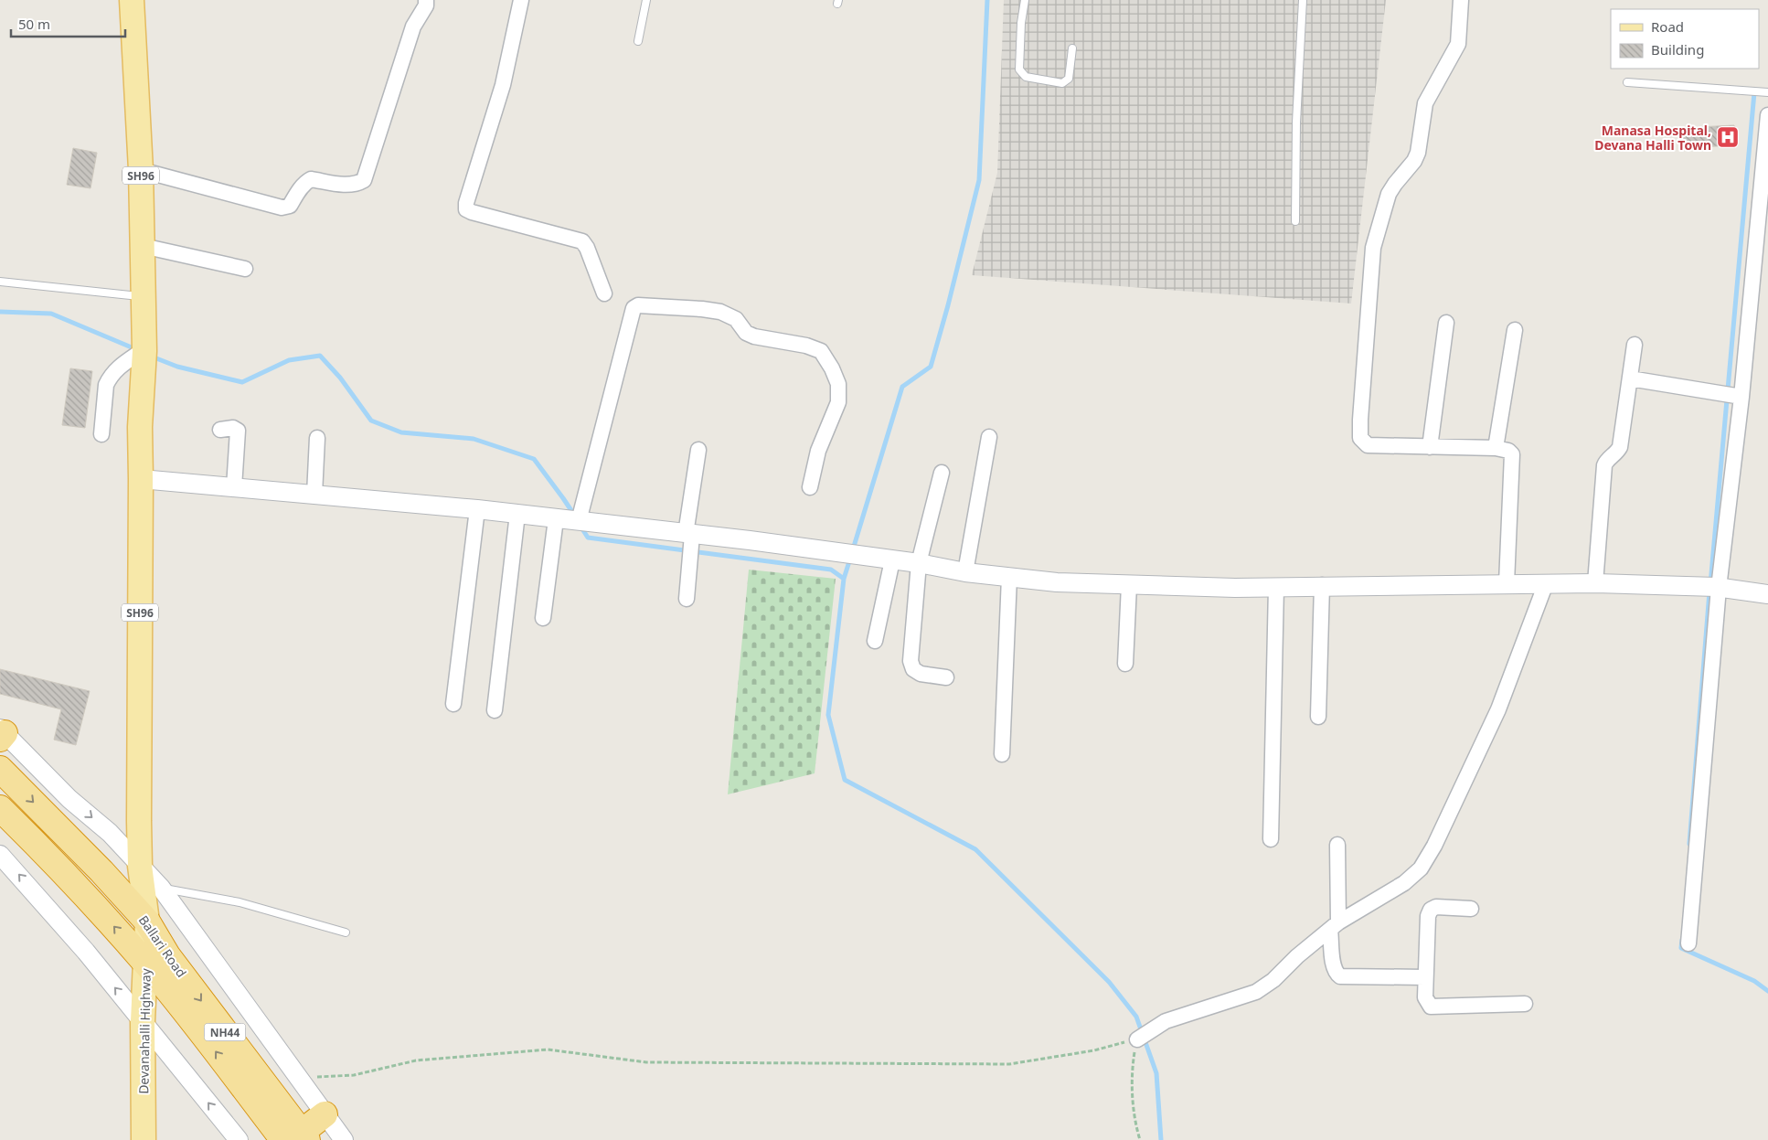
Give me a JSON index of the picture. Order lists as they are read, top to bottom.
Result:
{
  "streets": {
    "highway": ["Ballari Road", "NH44"],
    "main road": ["SH96", "Devanahalli Highway"]
  },
  "crossings": [
    ["SH96", "Ballari Road"],
    ["SH96", "Devanahalli Highway"],
    ["Ballari Road", "Devanahalli Highway"]
  ],
  "places": {
    "hospital": ["Manasa Hospital, Devana Halli Town"]
  },
  "legend": ["Road", "Building"],
  "scale_bar": "50 m"
}
